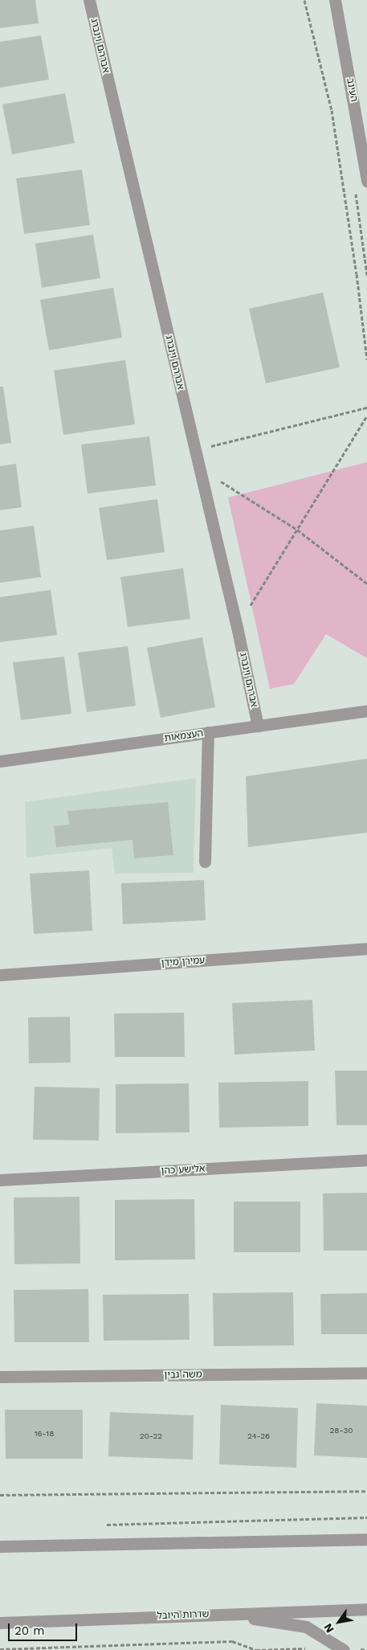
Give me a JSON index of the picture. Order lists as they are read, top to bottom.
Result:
{
  "streets": {
    "street": [
      "אברהם וינברג",
      "העינב",
      "העצמאות",
      "עמירן מידן",
      "אלישע כהן",
      "משה גבין",
      "שדרות היובל"
    ]
  },
  "crossings": [
    ["אברהם וינברג", "העצמאות"]
  ],
  "house_numbers": [
    "28-30",
    "16-18",
    "20-22",
    "24-26"
  ],
  "scale_bar": "20 m",
  "north": "bottom left"
}
